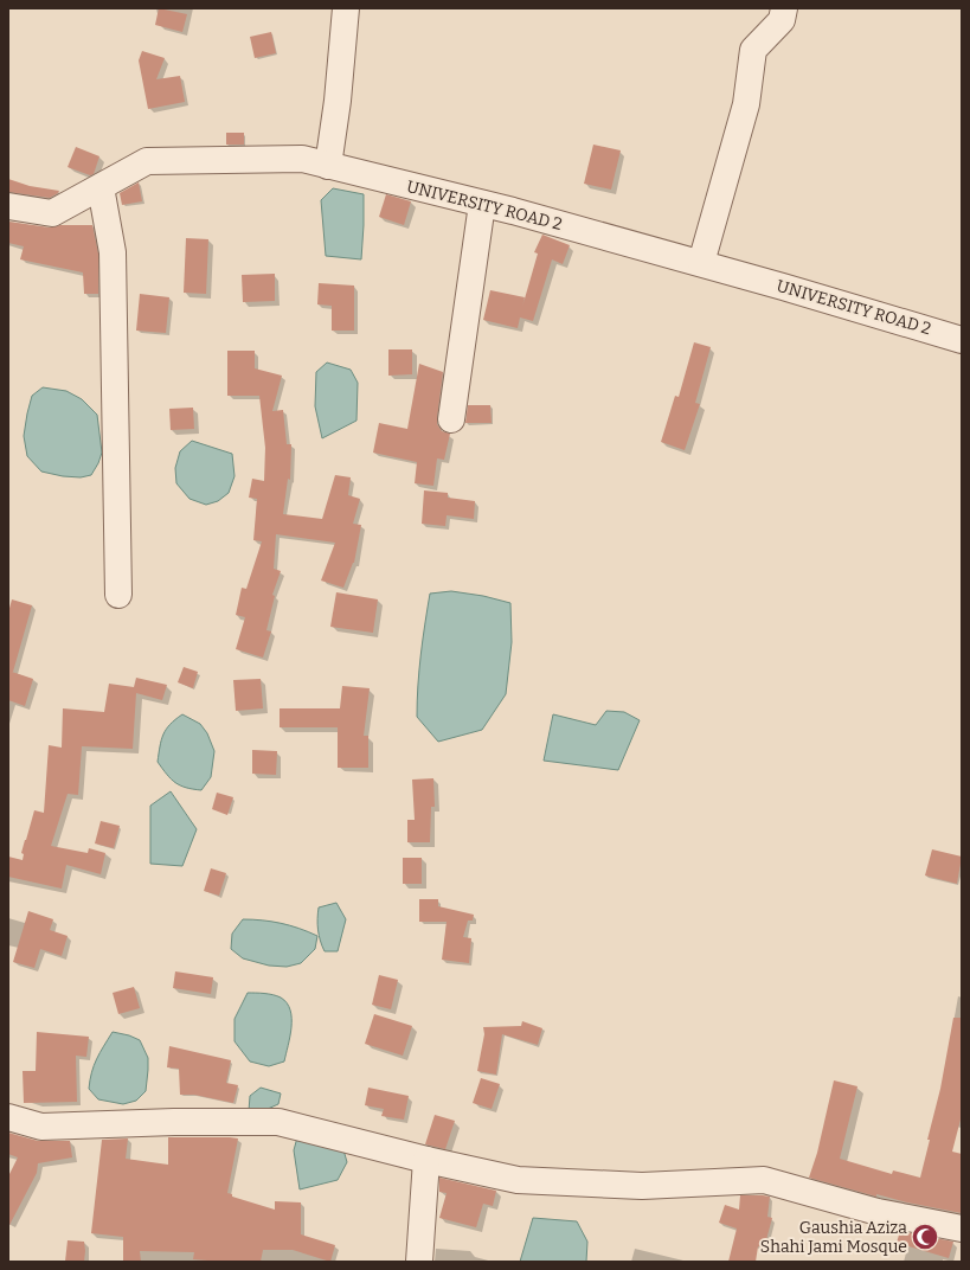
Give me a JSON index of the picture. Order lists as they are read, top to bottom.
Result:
{
  "streets": {
    "street": ["UNIVERSITY ROAD 2"]
  },
  "places": {
    "mosque": ["Gaushia Aziza Shahi Jami Mosque"]
  }
}
